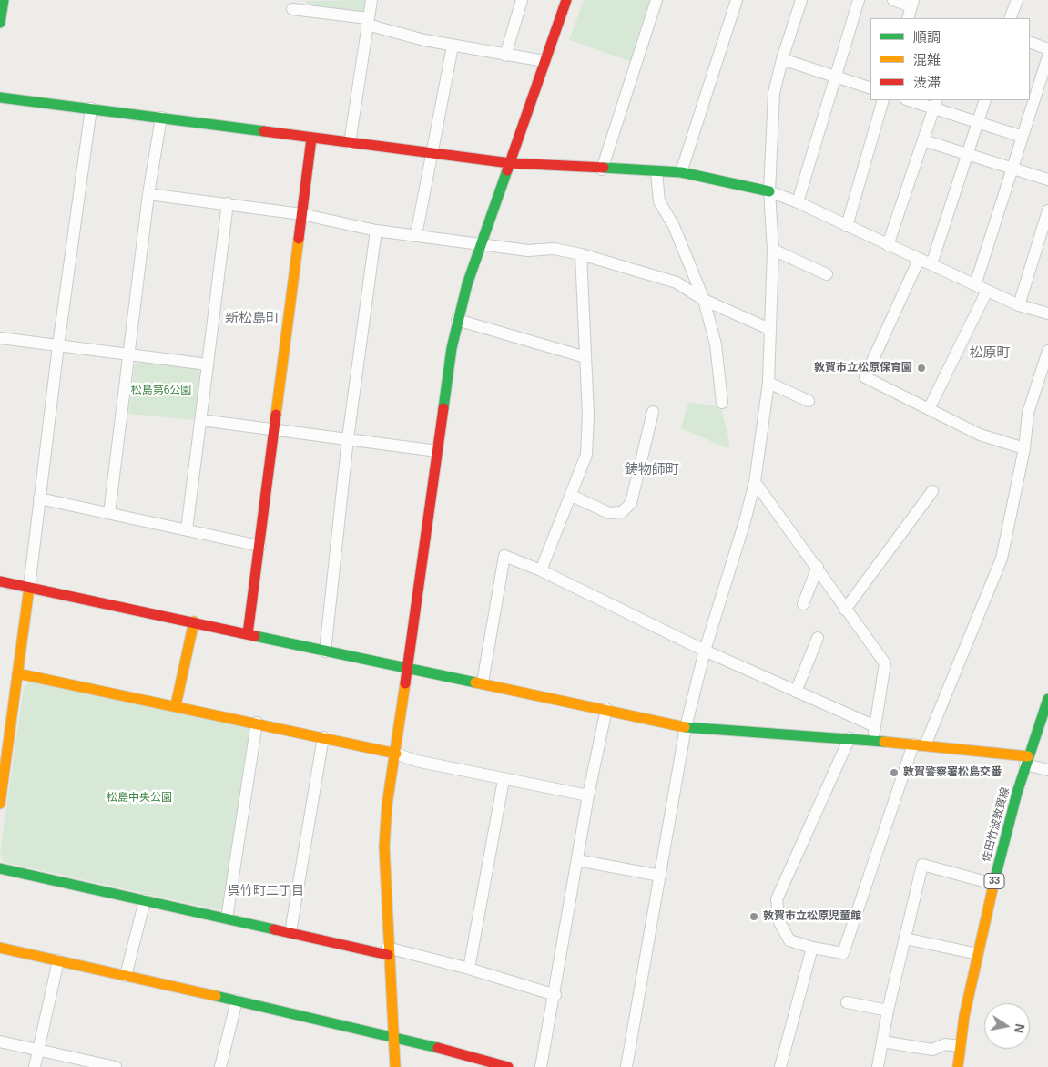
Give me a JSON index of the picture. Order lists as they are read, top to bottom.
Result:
{
  "streets": {
    "street": ["佐田竹波敦賀線", "33"]
  },
  "districts": [
    "新松島町",
    "松原町",
    "鋳物師町",
    "呉竹町二丁目"
  ],
  "parks": ["松島第6公園", "松島中央公園"],
  "places": ["敦賀市立松原保育園", "敦賀警察署松島交番", "敦賀市立松原児童館"],
  "legend": ["順調", "混雑", "渋滞"],
  "north": "right"
}
